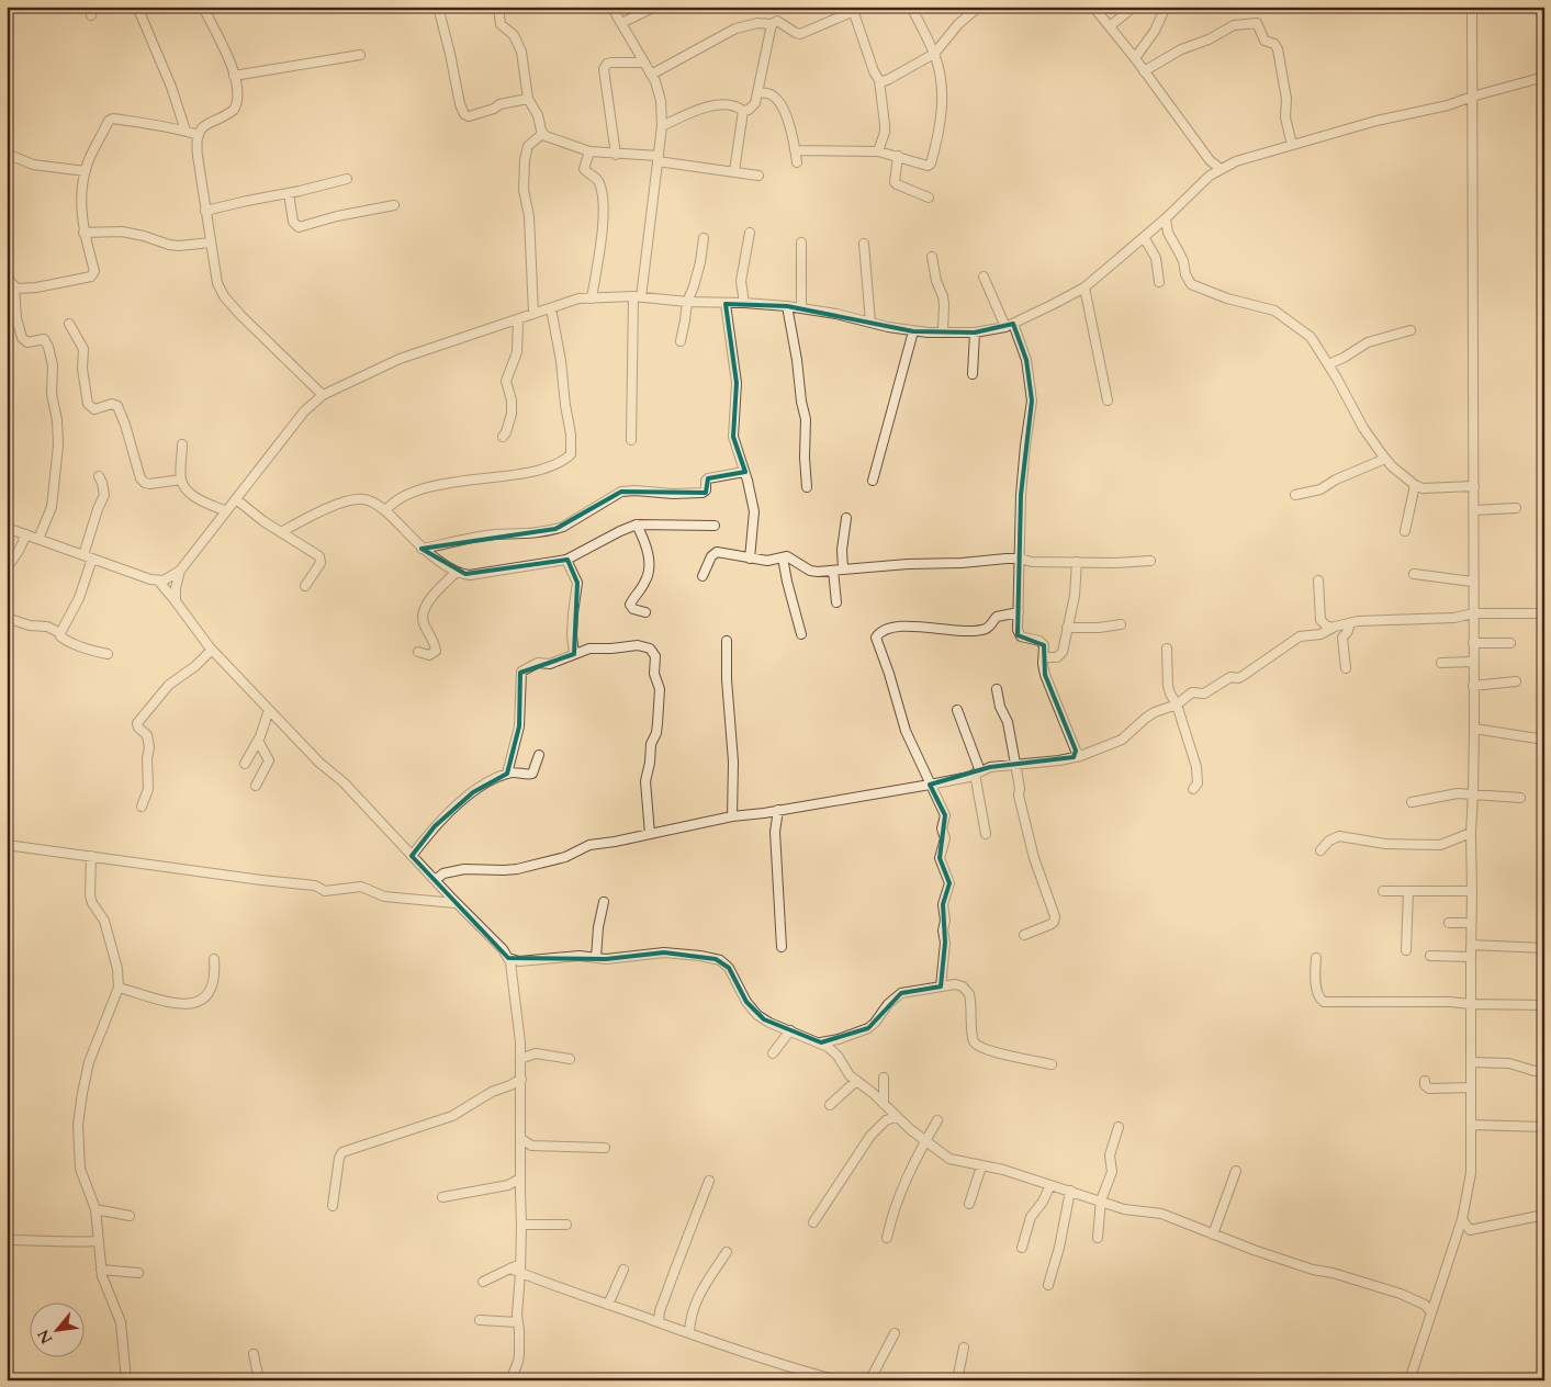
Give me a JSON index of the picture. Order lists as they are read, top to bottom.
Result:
{
  "north": "bottom left"
}
